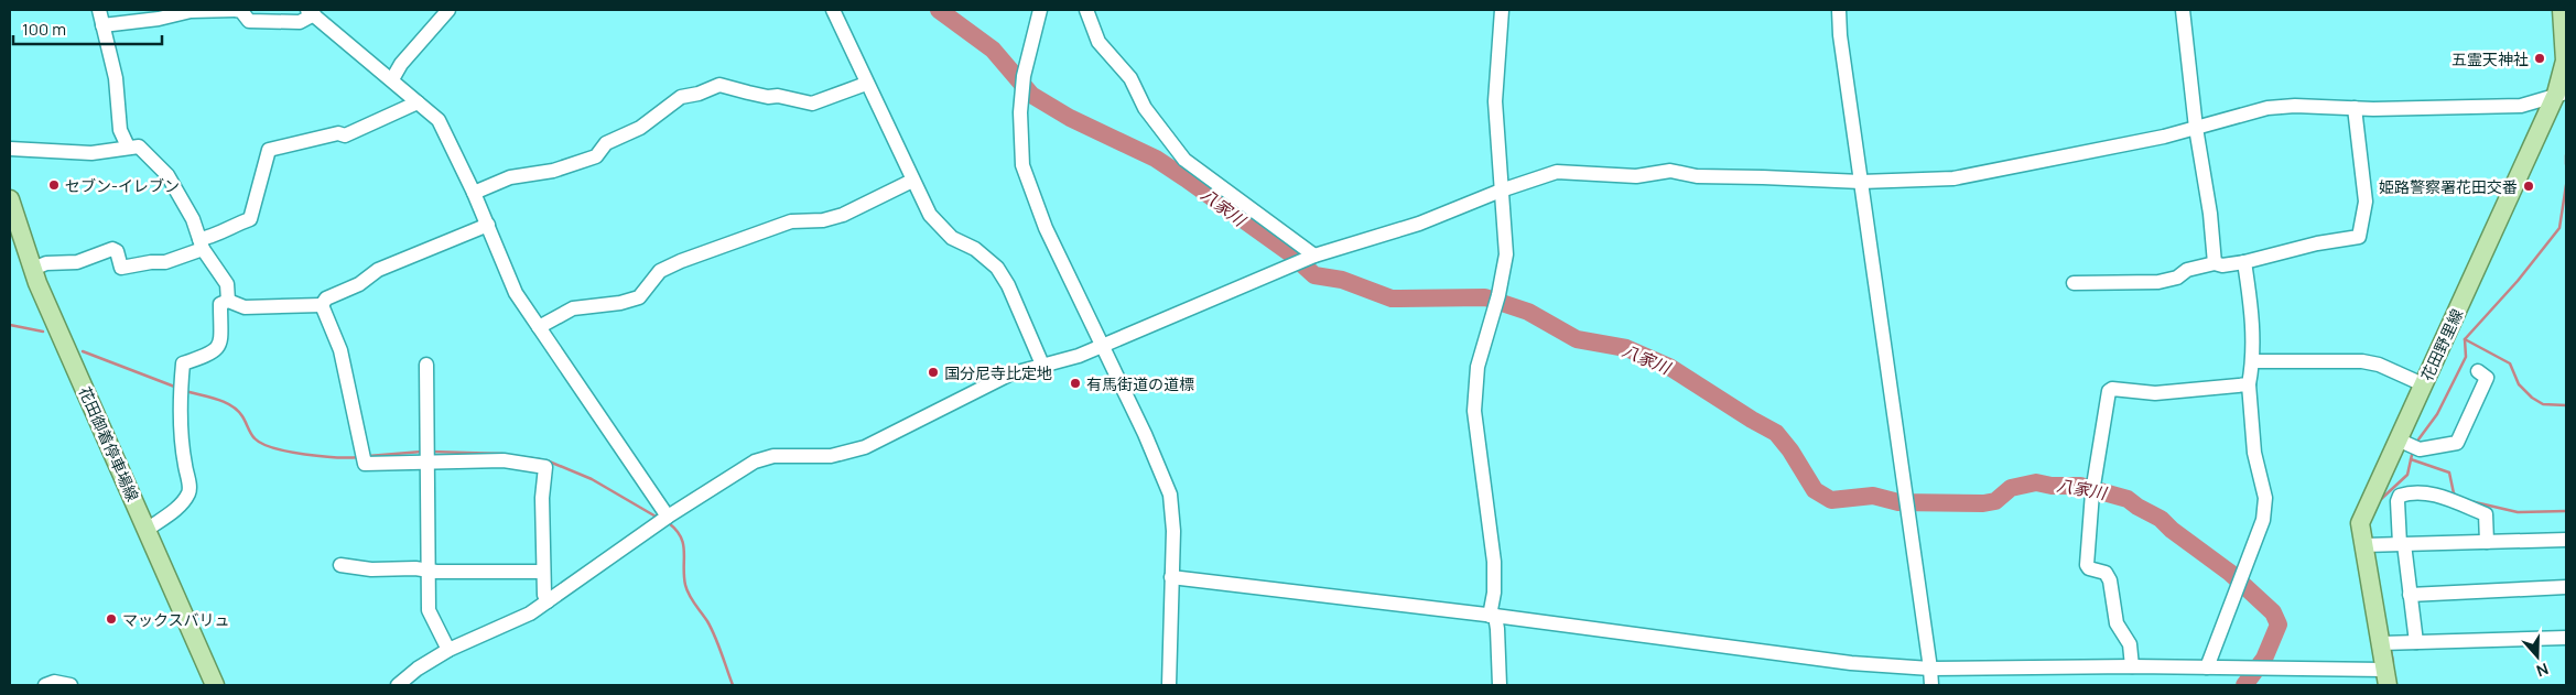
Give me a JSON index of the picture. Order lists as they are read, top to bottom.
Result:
{
  "streets": {
    "main road": ["花田野里線", "花田御着停車場線"]
  },
  "water": ["八家川"],
  "places": [
    "五霊天神社",
    "セブン-イレブン",
    "姫路警察署花田交番",
    "国分尼寺比定地",
    "有馬街道の道標",
    "マックスバリュ"
  ],
  "scale_bar": "100 m",
  "north": "bottom"
}
